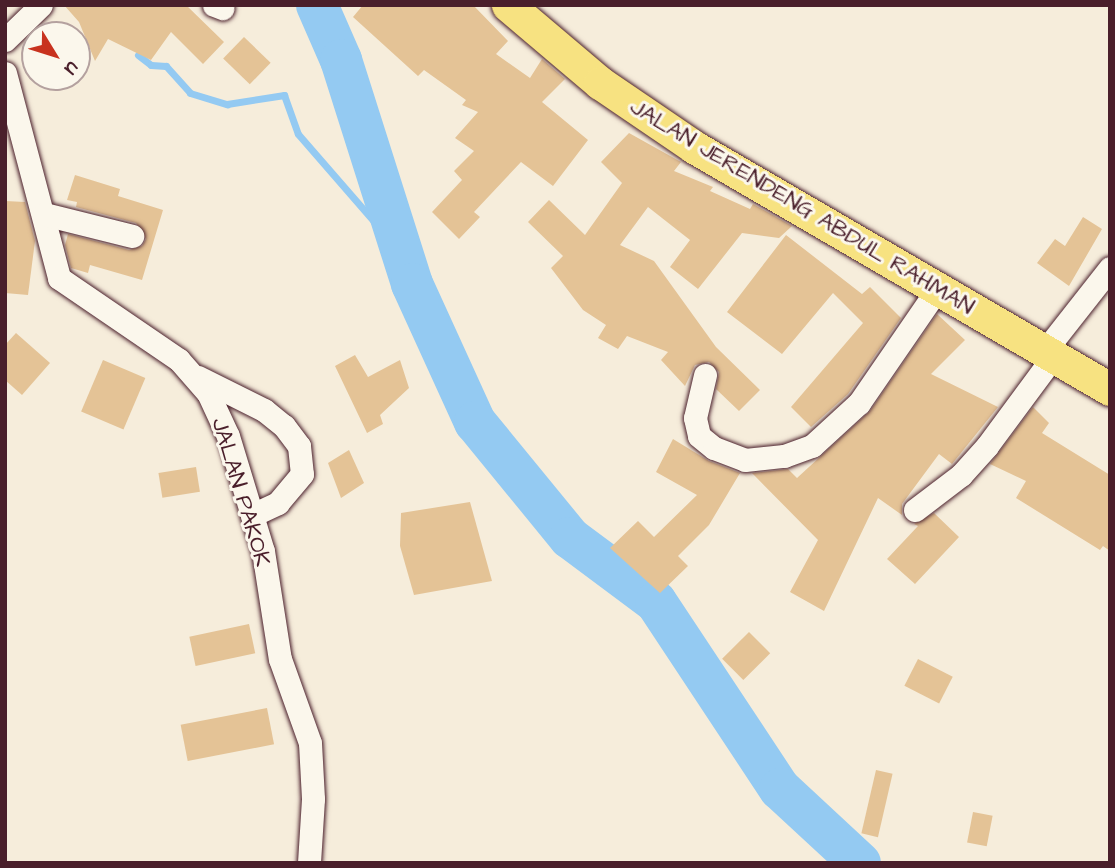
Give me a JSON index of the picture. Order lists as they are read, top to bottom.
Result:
{
  "streets": {
    "highway": ["JALAN JERENDENG ABDUL RAHMAN"],
    "street": ["JALAN PAKOK"]
  },
  "north": "bottom right"
}
